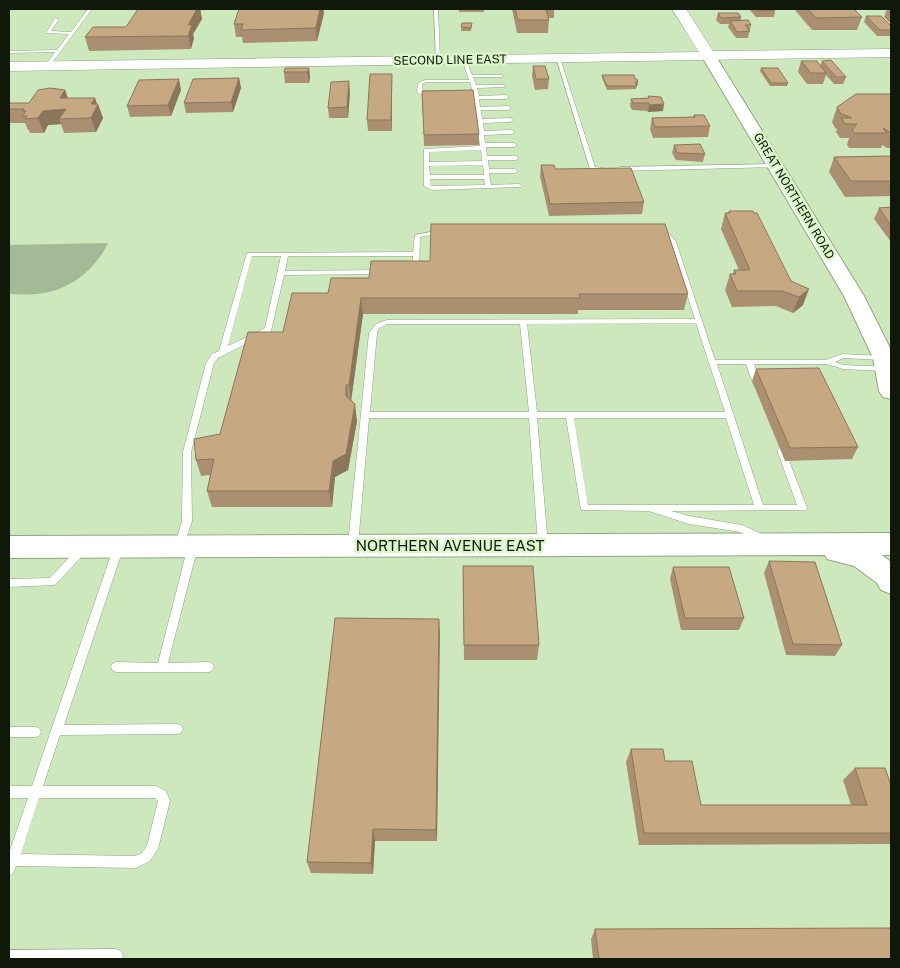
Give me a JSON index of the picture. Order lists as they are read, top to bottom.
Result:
{
  "streets": {
    "highway": ["SECOND LINE EAST", "GREAT NORTHERN ROAD"],
    "main road": ["NORTHERN AVENUE EAST"]
  },
  "crossings": [
    ["SECOND LINE EAST", "GREAT NORTHERN ROAD"]
  ]
}
